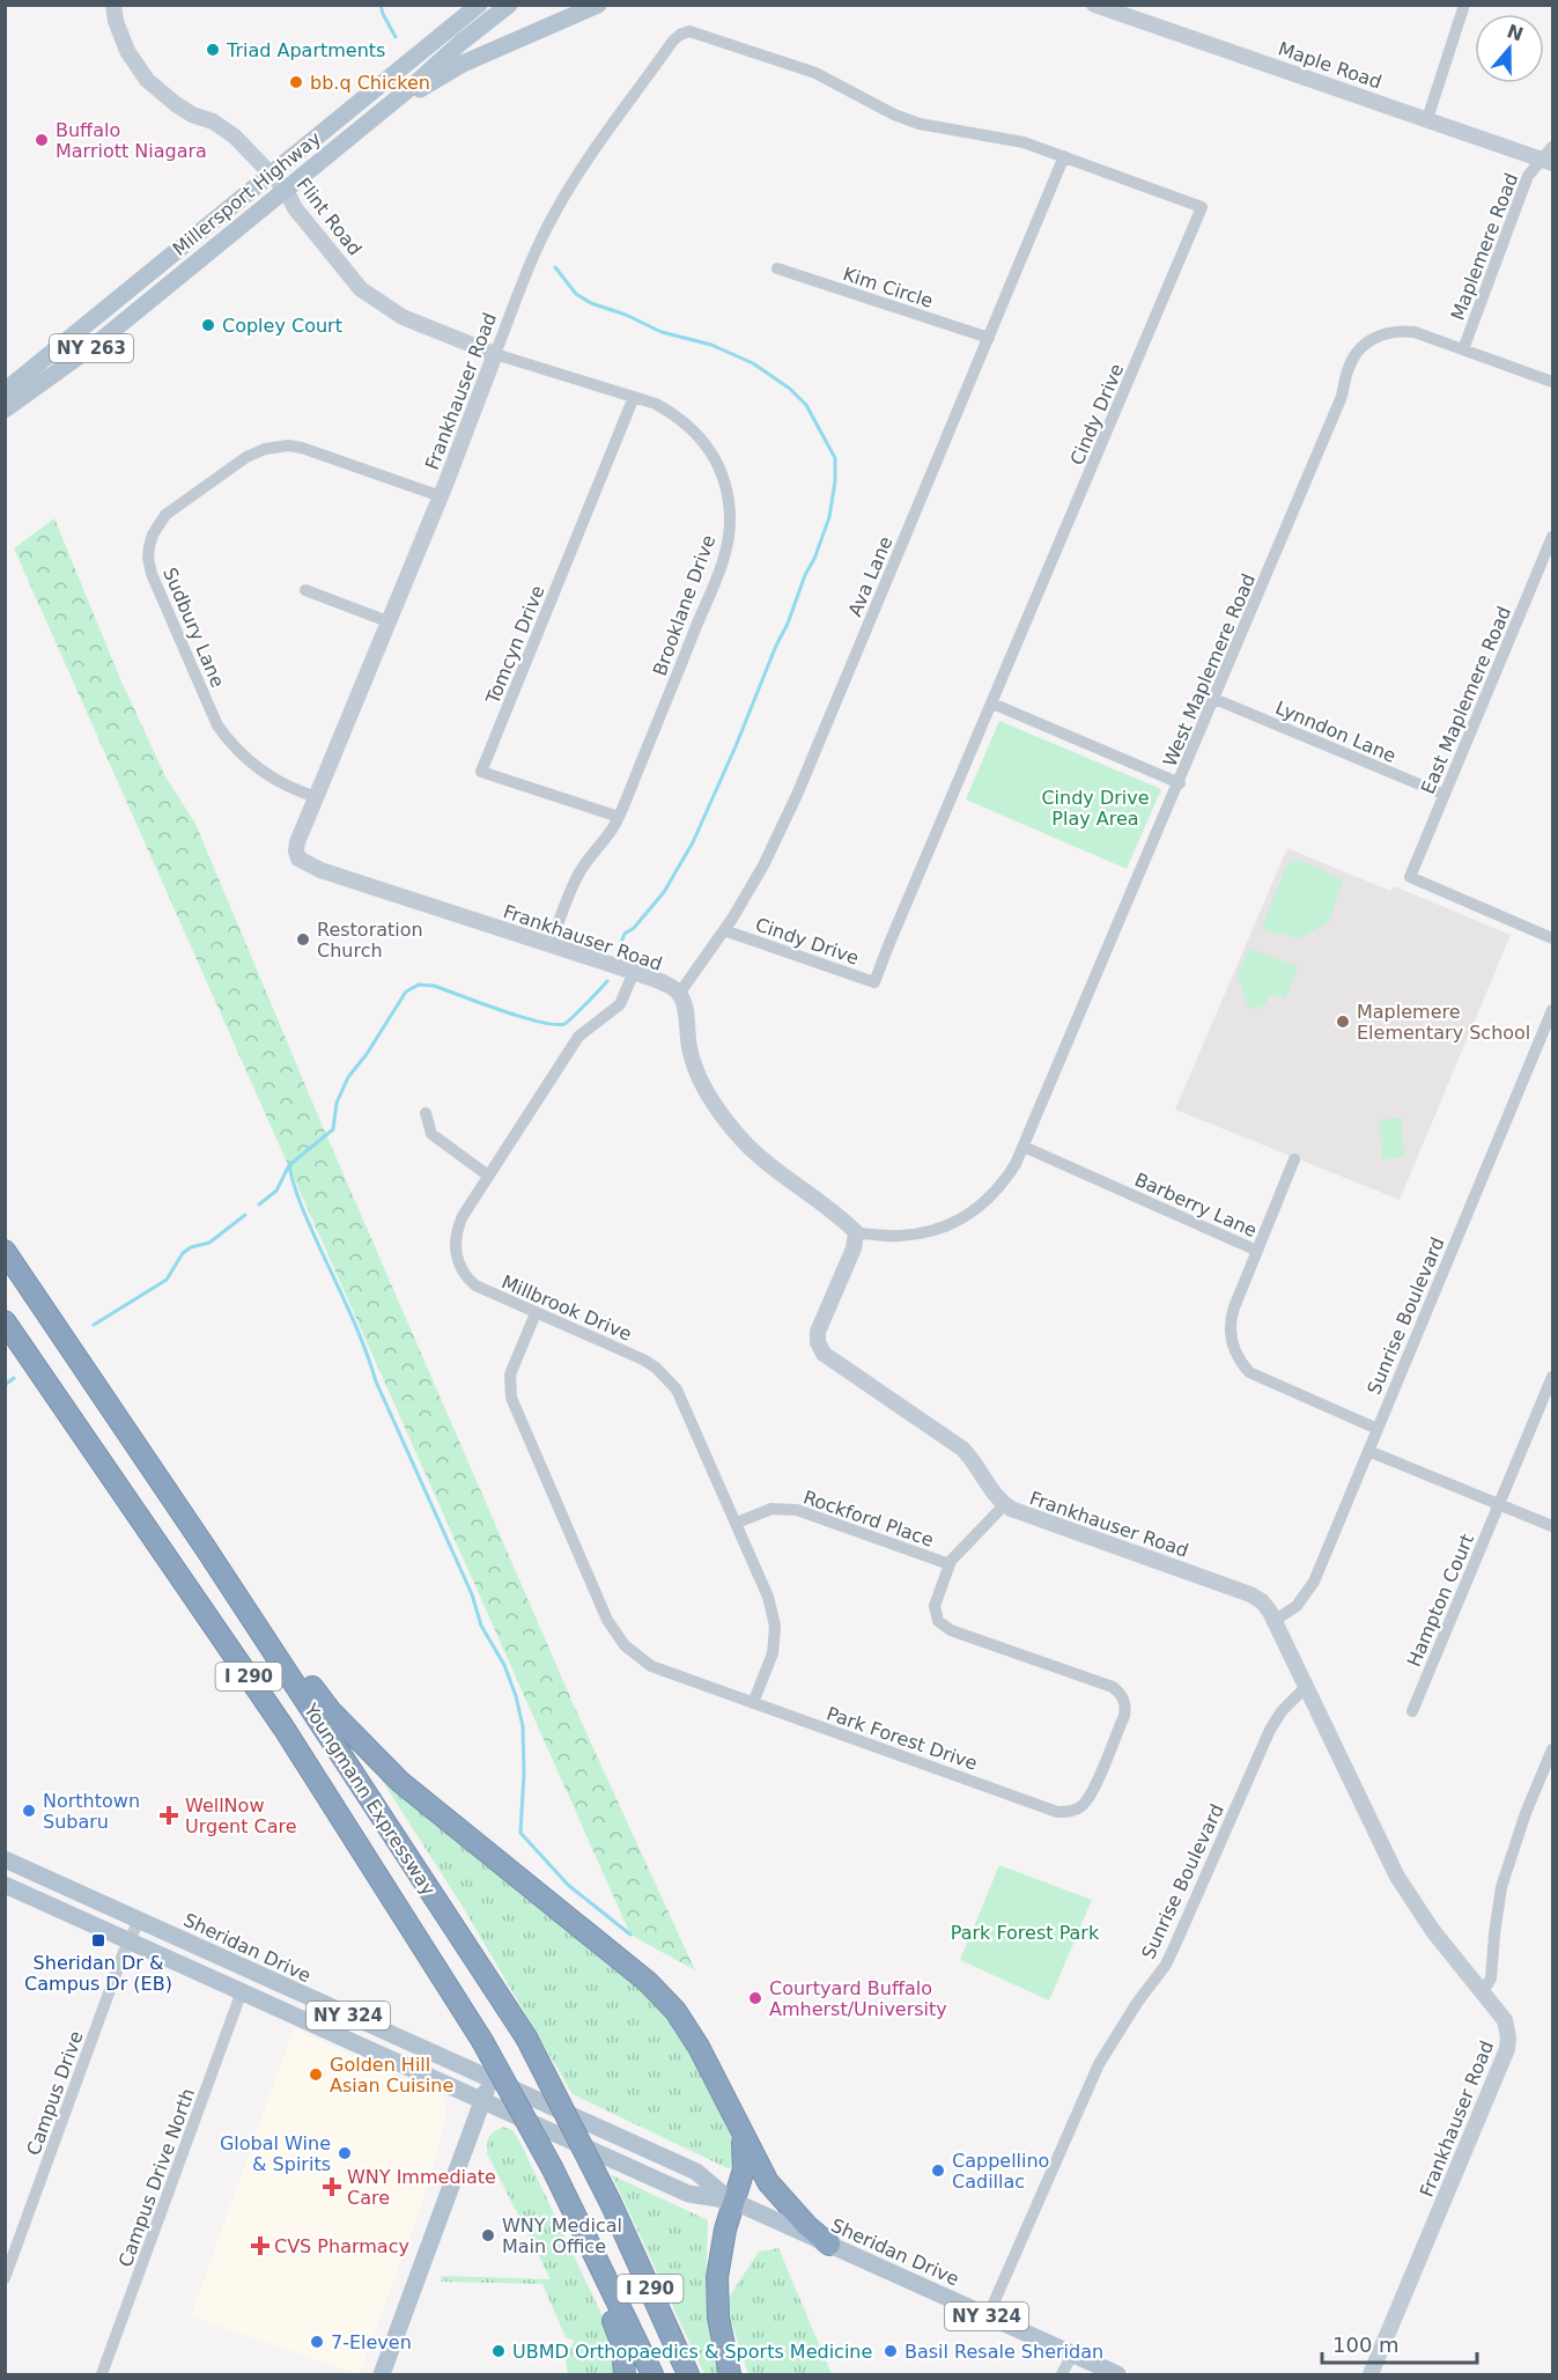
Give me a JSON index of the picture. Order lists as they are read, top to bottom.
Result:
{
  "streets": {
    "highway": ["I 290", "Youngmann Expressway"],
    "main road": [
      "Millersport Highway",
      "NY 263",
      "Sheridan Drive",
      "NY 324"
    ],
    "street": [
      "Maple Road",
      "Flint Road",
      "Maplemere Road",
      "Kim Circle",
      "Frankhauser Road",
      "Cindy Drive",
      "Ava Lane",
      "Brooklane Drive",
      "Sudbury Lane",
      "Tomcyn Drive",
      "West Maplemere Road",
      "East Maplemere Road",
      "Lynndon Lane",
      "Barberry Lane",
      "Millbrook Drive",
      "Sunrise Boulevard",
      "Rockford Place",
      "Hampton Court",
      "Park Forest Drive",
      "Campus Drive",
      "Campus Drive North"
    ]
  },
  "crossings": [
    ["Maple Road", "Maplemere Road"],
    ["Millersport Highway", "Flint Road"],
    ["Flint Road", "Frankhauser Road"],
    ["Flint Road", "Brooklane Drive"],
    ["Maplemere Road", "West Maplemere Road"],
    ["Kim Circle", "Ava Lane"],
    ["Frankhauser Road", "Cindy Drive"],
    ["Frankhauser Road", "Ava Lane"],
    ["Frankhauser Road", "Brooklane Drive"],
    ["Frankhauser Road", "Sudbury Lane"],
    ["Frankhauser Road", "West Maplemere Road"],
    ["Frankhauser Road", "Millbrook Drive"],
    ["Frankhauser Road", "Sunrise Boulevard"],
    ["Frankhauser Road", "Park Forest Drive"],
    ["Cindy Drive", "Ava Lane"],
    ["Brooklane Drive", "Tomcyn Drive"],
    ["West Maplemere Road", "Lynndon Lane"],
    ["West Maplemere Road", "Barberry Lane"],
    ["East Maplemere Road", "Lynndon Lane"],
    ["Barberry Lane", "Sunrise Boulevard"],
    ["Millbrook Drive", "Rockford Place"],
    ["Millbrook Drive", "Park Forest Drive"],
    ["Sunrise Boulevard", "Sheridan Drive"],
    ["Rockford Place", "Park Forest Drive"],
    ["Sheridan Drive", "Campus Drive"],
    ["Sheridan Drive", "Campus Drive North"]
  ],
  "parks": ["Cindy Drive Play Area", "Park Forest Park"],
  "places": {
    "other": [
      "Triad Apartments",
      "bb.q Chicken",
      "Buffalo Marriott Niagara",
      "Copley Court",
      "Restoration Church",
      "Maplemere Elementary School",
      "Northtown Subaru",
      "Courtyard Buffalo Amherst/University",
      "Golden Hill Asian Cuisine",
      "Global Wine & Spirits",
      "Cappellino Cadillac",
      "WNY Medical Main Office",
      "7-Eleven",
      "UBMD Orthopaedics & Sports Medicine",
      "Basil Resale Sheridan"
    ],
    "health": ["WellNow Urgent Care", "WNY Immediate Care", "CVS Pharmacy"],
    "transit": ["Sheridan Dr & Campus Dr (EB)"]
  },
  "scale_bar": "100 m",
  "north": "top"
}
